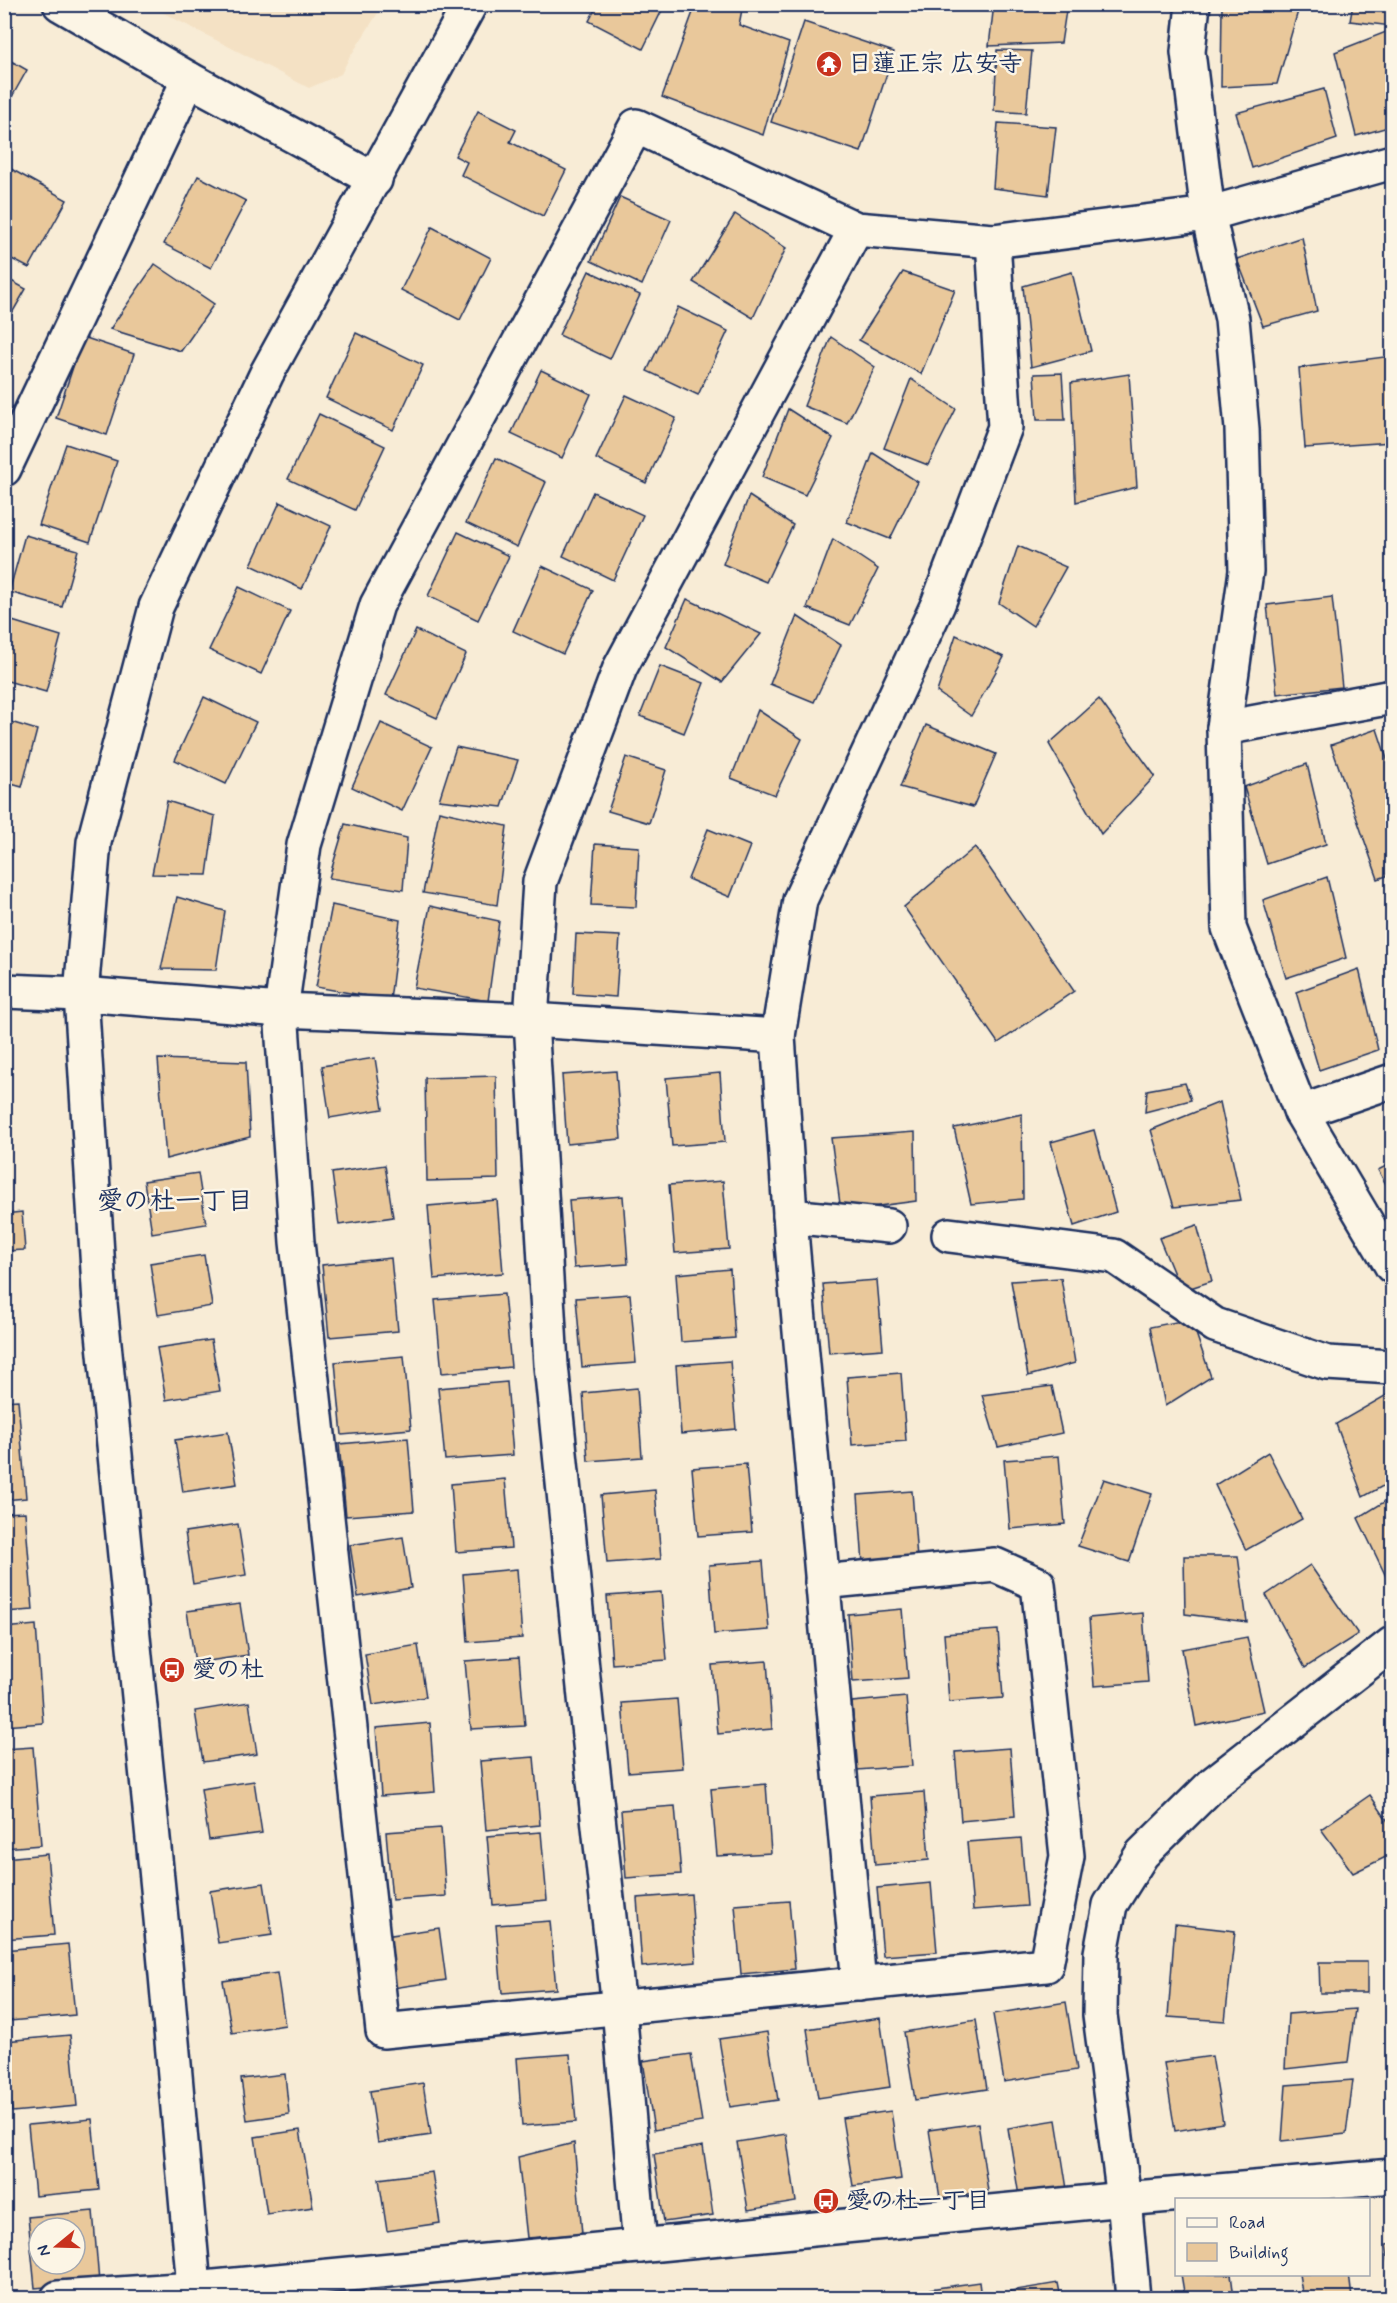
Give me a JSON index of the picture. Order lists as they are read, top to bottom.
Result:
{
  "districts": ["愛の杜一丁目"],
  "places": {
    "temple": ["日蓮正宗 広安寺"],
    "bus stop": ["愛の杜", "愛の杜一丁目"]
  },
  "legend": ["Road", "Building"],
  "north": "left"
}
